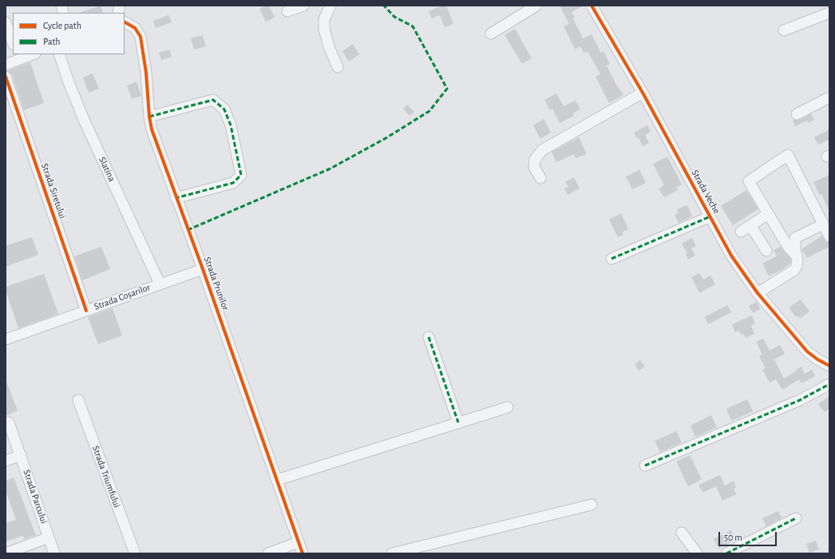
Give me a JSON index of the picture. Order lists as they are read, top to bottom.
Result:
{
  "streets": {
    "street": [
      "Slatina",
      "Strada Siretului",
      "Strada Veche",
      "Strada Prunilor",
      "Strada Coșarilor",
      "Strada Triumfului",
      "Strada Parcului"
    ]
  },
  "crossings": [
    ["Slatina", "Strada Coșarilor"],
    ["Strada Siretului", "Strada Coșarilor"],
    ["Strada Prunilor", "Strada Coșarilor"]
  ],
  "legend": ["Cycle path", "Path"],
  "scale_bar": "50 m"
}
